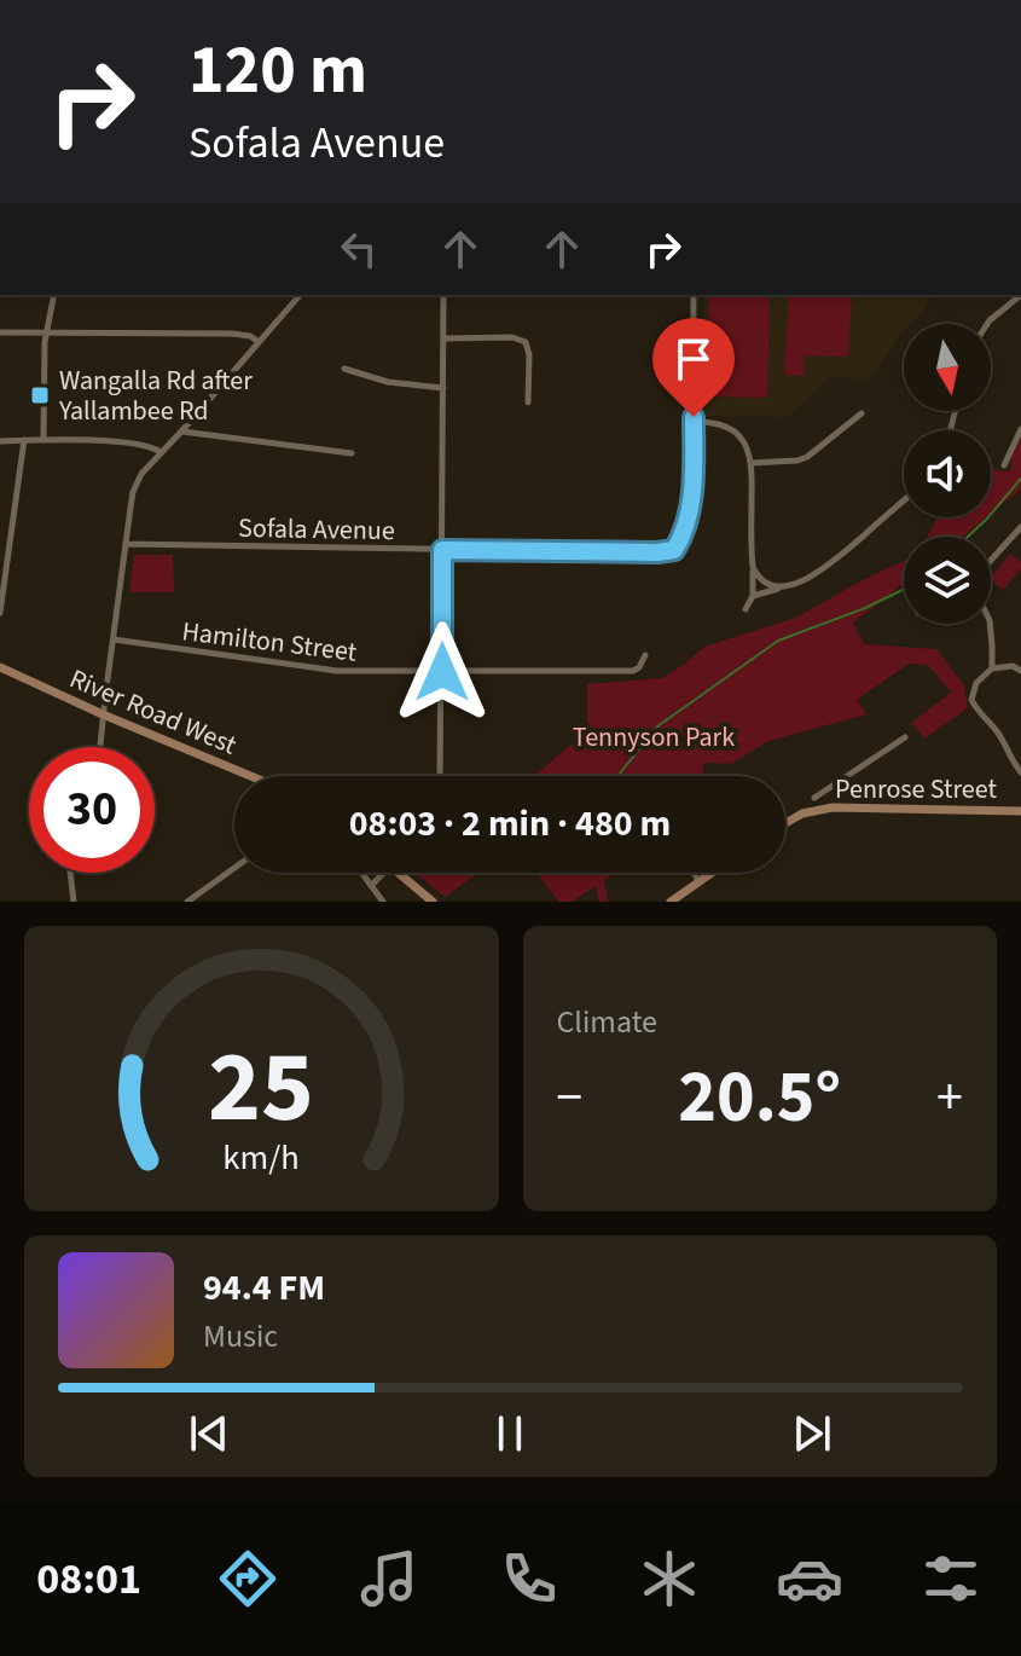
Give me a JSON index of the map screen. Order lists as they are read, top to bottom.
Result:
{
  "streets": {
    "main road": ["River Road West", "Penrose Street"],
    "street": ["Sofala Avenue", "Hamilton Street"]
  },
  "parks": ["Tennyson Park"],
  "places": {
    "transit": ["Wangalla Rd after Yallambee Rd"]
  },
  "north": "bottom",
  "page": {
    "turn": ["120 m", "Sofala Avenue"],
    "limit": "30",
    "trip": "08:03 · 2 min · 480 m",
    "tile": "Climate",
    "heat": ["−", "20.5°", "+"],
    "song": ["94.4 FM", "Music"],
    "tabs": "08:01",
    "gauge": ["25", "km/h"]
  }
}
